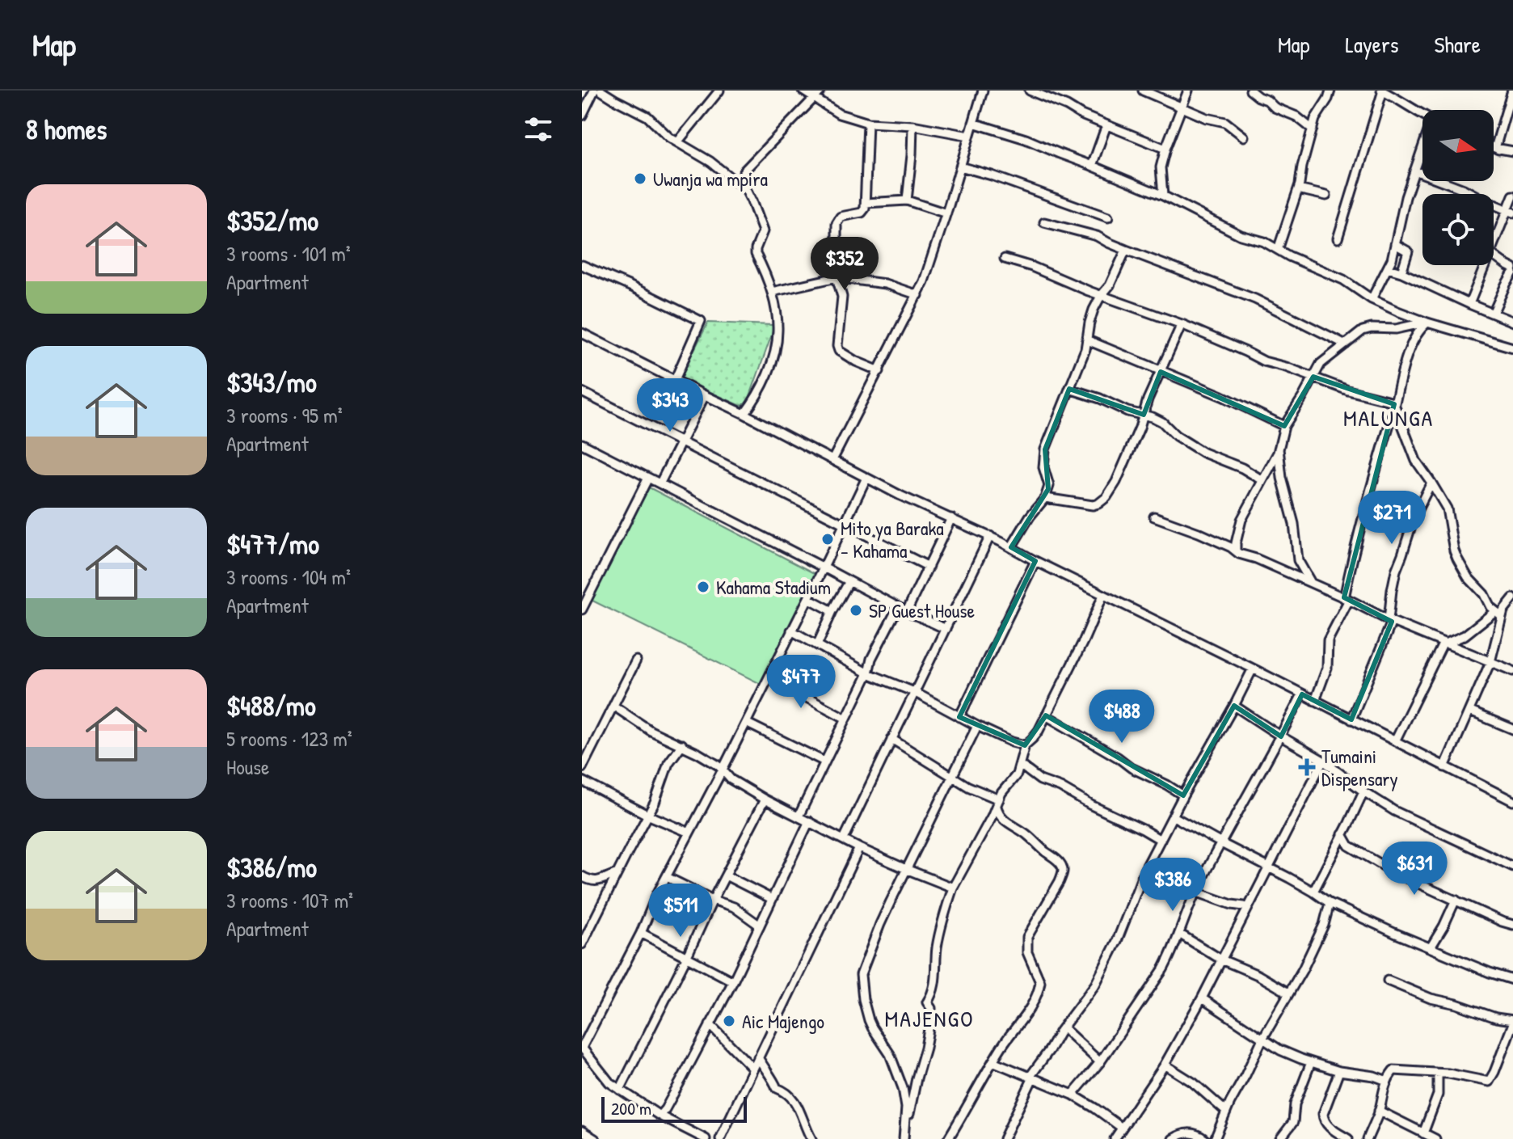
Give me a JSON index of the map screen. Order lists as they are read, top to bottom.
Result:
{
  "districts": ["MALUNGA", "MAJENGO"],
  "places": {
    "other": [
      "Uwanja wa mpira",
      "Mito ya Baraka - Kahama",
      "Kahama Stadium",
      "SP Guest House",
      "Aic Majengo"
    ],
    "health": ["Tumaini Dispensary"]
  },
  "scale_bar": "200 m",
  "north": "right",
  "page": {
    "header": "Map",
    "nav": ["Map", "Layers", "Share"],
    "heading": "8 homes",
    "list": [
      {
        "name": "$352/mo",
        "note": "3 rooms · 101 m² · Apartment"
      },
      {
        "name": "$343/mo",
        "note": "3 rooms · 95 m² · Apartment"
      },
      {
        "name": "$477/mo",
        "note": "3 rooms · 104 m² · Apartment"
      },
      {
        "name": "$488/mo",
        "note": "5 rooms · 123 m² · House"
      },
      {
        "name": "$386/mo",
        "note": "3 rooms · 107 m² · Apartment"
      }
    ],
    "price": [
      "$352",
      "$343",
      "$271",
      "$477",
      "$488",
      "$631",
      "$386",
      "$511"
    ],
    "scale": "200 m"
  }
}
